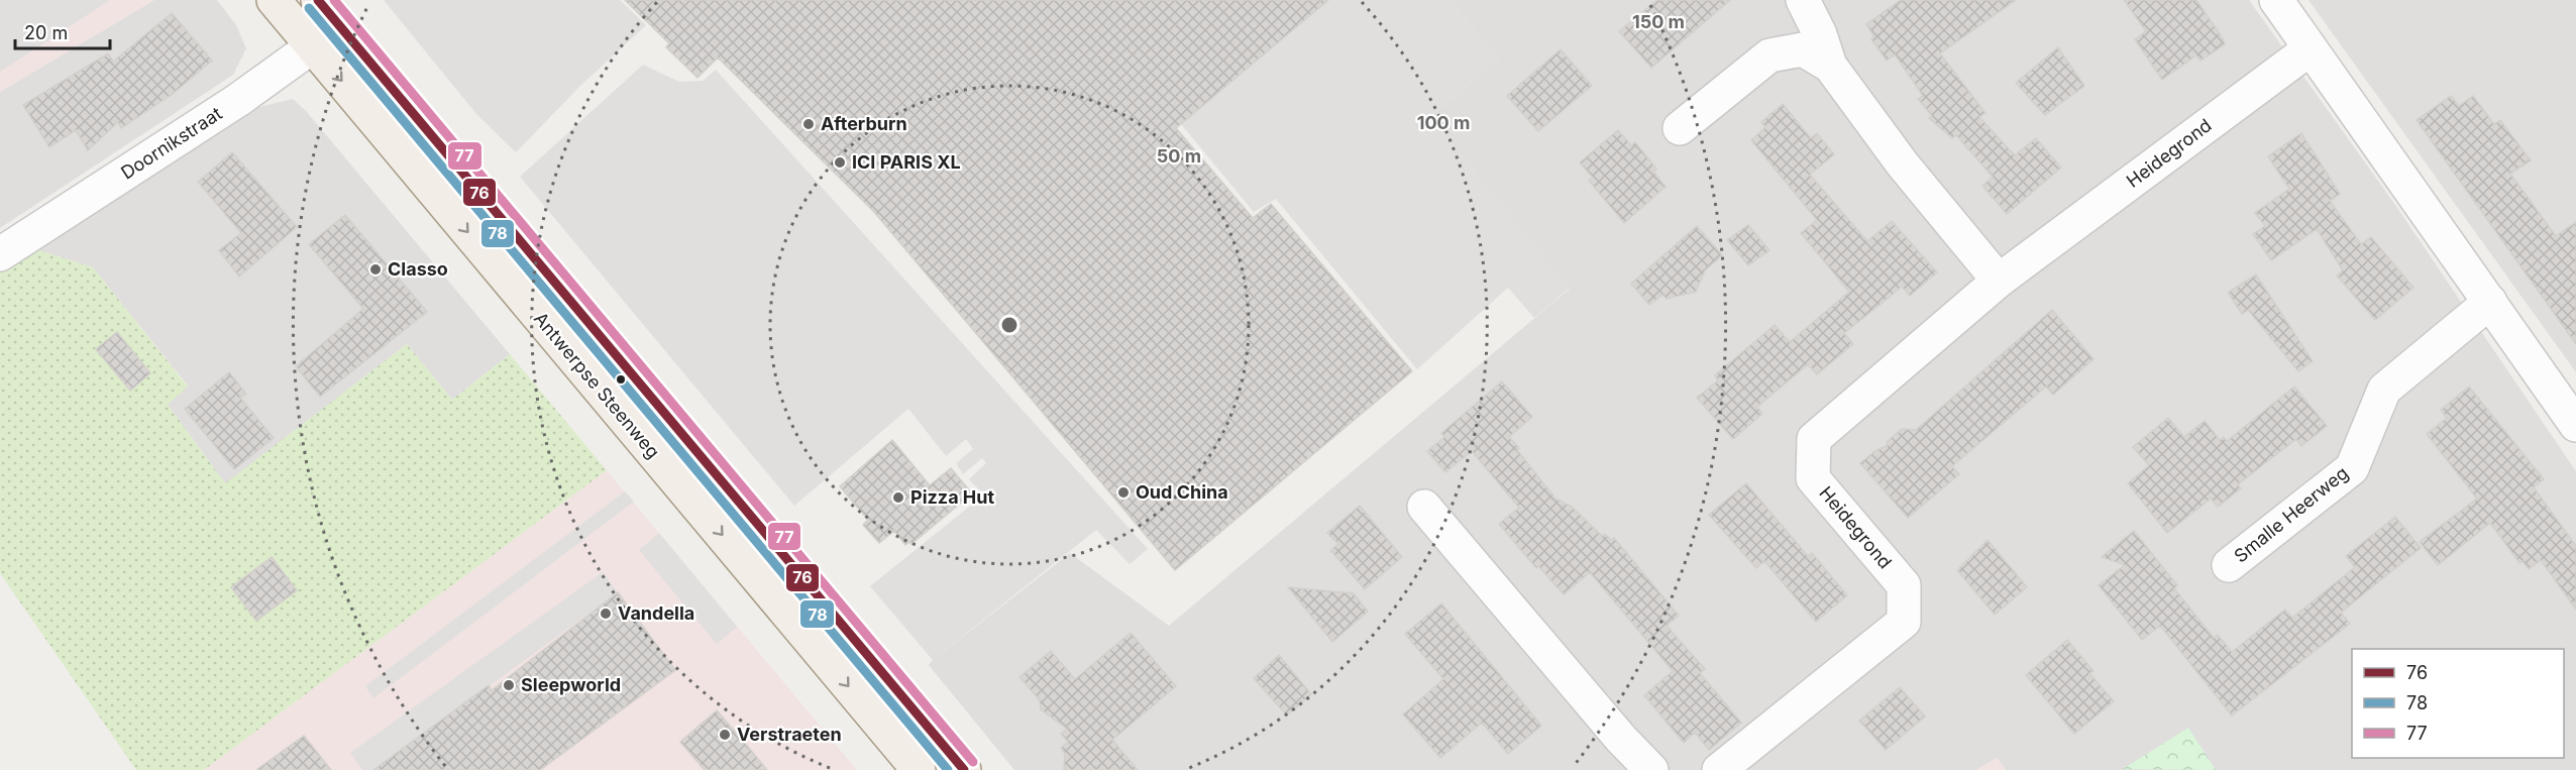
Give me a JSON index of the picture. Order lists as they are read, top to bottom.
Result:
{
  "streets": {
    "main road": ["Antwerpse Steenweg"],
    "street": ["Doornikstraat", "Heidegrond", "Smalle Heerweg"]
  },
  "crossings": [
    ["Doornikstraat", "Antwerpse Steenweg"]
  ],
  "places": [
    "Afterburn",
    "ICI PARIS XL",
    "Classo",
    "Oud China",
    "Pizza Hut",
    "Vandella",
    "Sleepworld",
    "Verstraeten"
  ],
  "lines": ["transit line 76", "transit line 77", "transit line 78"],
  "legend": ["76", "78", "77"],
  "scale_bar": "20 m",
  "rings": ["150 m", "100 m", "50 m"]
}
